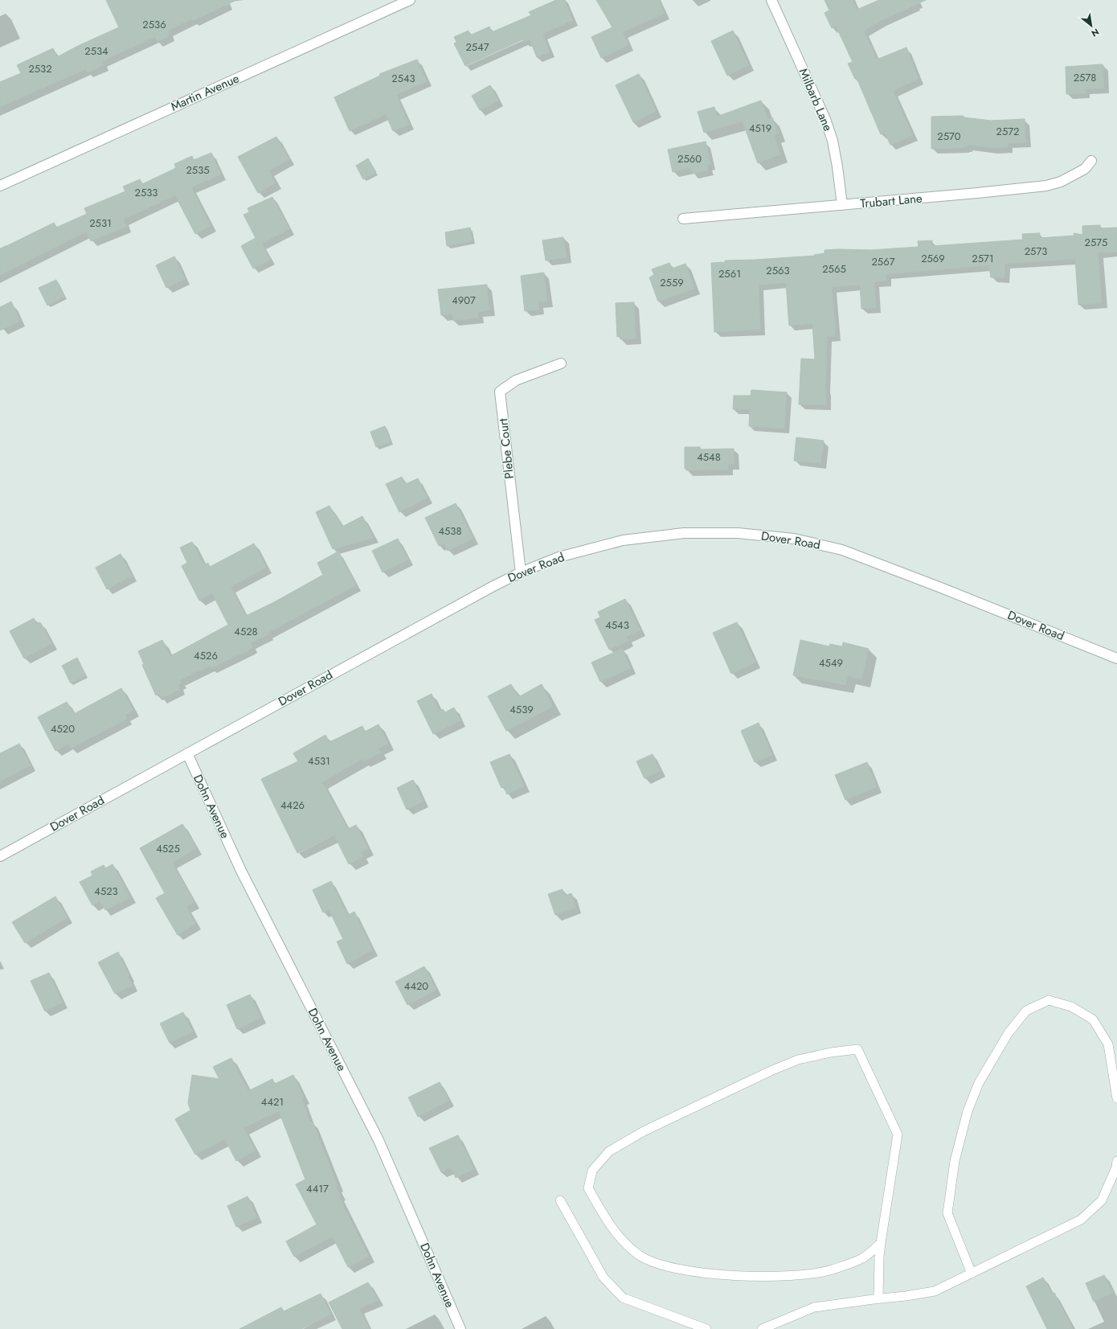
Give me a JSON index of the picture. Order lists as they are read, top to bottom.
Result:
{
  "streets": {
    "street": [
      "Martin Avenue",
      "Milbarb Lane",
      "Trubart Lane",
      "Plebe Court",
      "Dover Road",
      "Dohn Avenue"
    ]
  },
  "crossings": [
    ["Milbarb Lane", "Trubart Lane"],
    ["Plebe Court", "Dover Road"],
    ["Dover Road", "Dohn Avenue"]
  ],
  "house_numbers": [
    "2536",
    "2547",
    "2534",
    "2532",
    "2578",
    "2543",
    "4519",
    "2572",
    "2570",
    "2560",
    "2535",
    "2533",
    "2531",
    "2575",
    "2573",
    "2569",
    "2571",
    "2567",
    "2565",
    "2563",
    "2561",
    "2559",
    "4907",
    "4548",
    "4538",
    "4543",
    "4528",
    "4526",
    "4549",
    "4539",
    "4520",
    "4531",
    "4426",
    "4525",
    "4523",
    "4420",
    "4421",
    "4417"
  ],
  "north": "bottom right"
}
